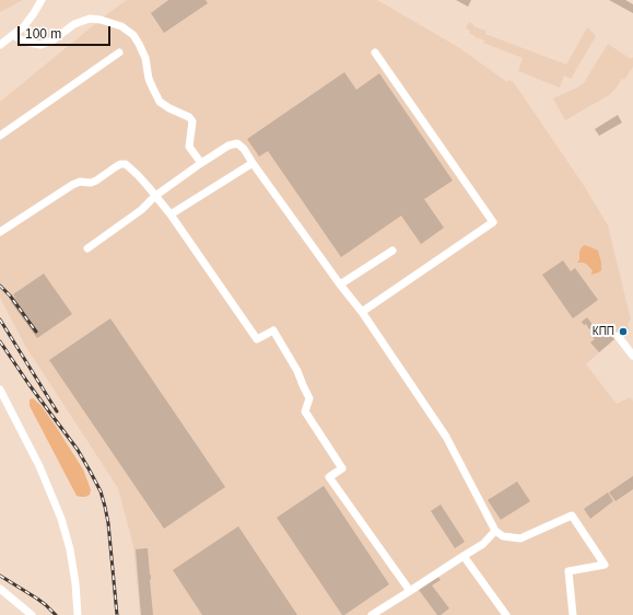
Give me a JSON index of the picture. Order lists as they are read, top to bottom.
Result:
{
  "places": ["КПП"],
  "scale_bar": "100 m"
}
